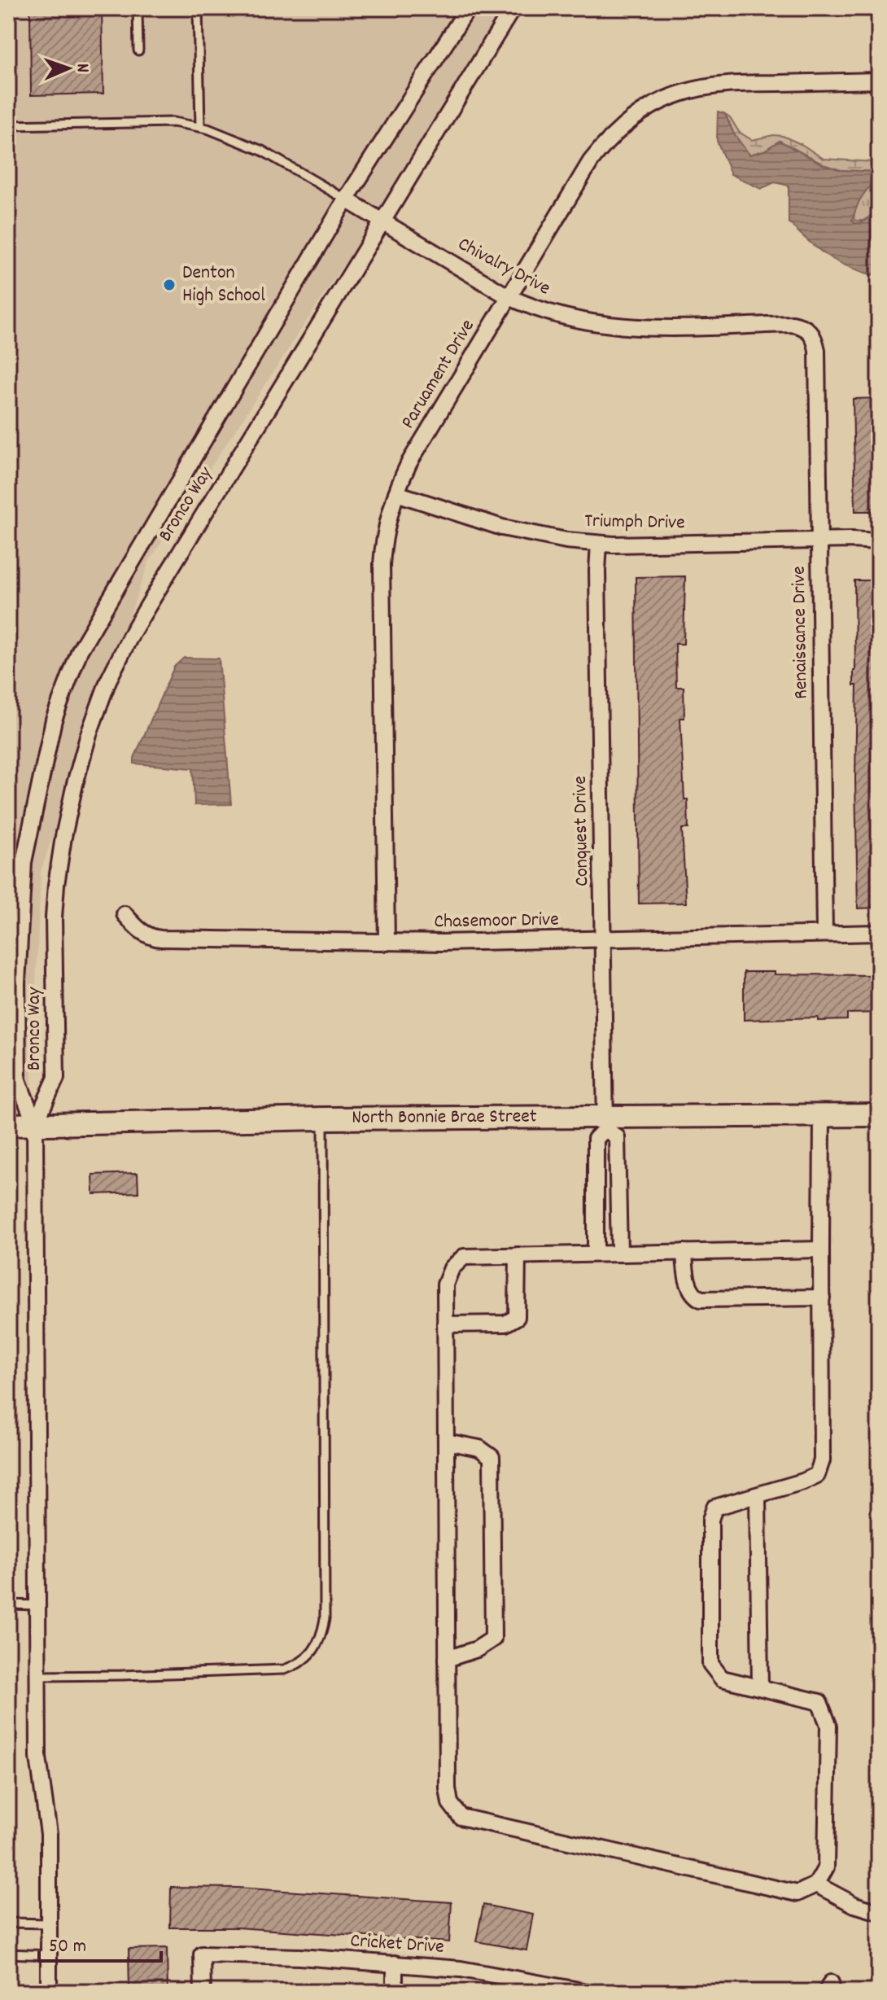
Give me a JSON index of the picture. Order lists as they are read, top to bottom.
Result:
{
  "streets": {
    "main road": ["North Bonnie Brae Street"],
    "street": [
      "Chivalry Drive",
      "Paruament Drive",
      "Bronco Way",
      "Triumph Drive",
      "Renaissance Drive",
      "Conquest Drive",
      "Chasemoor Drive",
      "Cricket Drive"
    ]
  },
  "crossings": [
    ["Chivalry Drive", "Paruament Drive"],
    ["Chivalry Drive", "Bronco Way"],
    ["Chivalry Drive", "Renaissance Drive"],
    ["Paruament Drive", "Triumph Drive"],
    ["Paruament Drive", "Chasemoor Drive"],
    ["Bronco Way", "North Bonnie Brae Street"],
    ["Triumph Drive", "Renaissance Drive"],
    ["Triumph Drive", "Conquest Drive"],
    ["Renaissance Drive", "Chasemoor Drive"],
    ["Conquest Drive", "Chasemoor Drive"],
    ["Conquest Drive", "North Bonnie Brae Street"]
  ],
  "places": ["Denton High School"],
  "scale_bar": "50 m",
  "north": "right"
}
